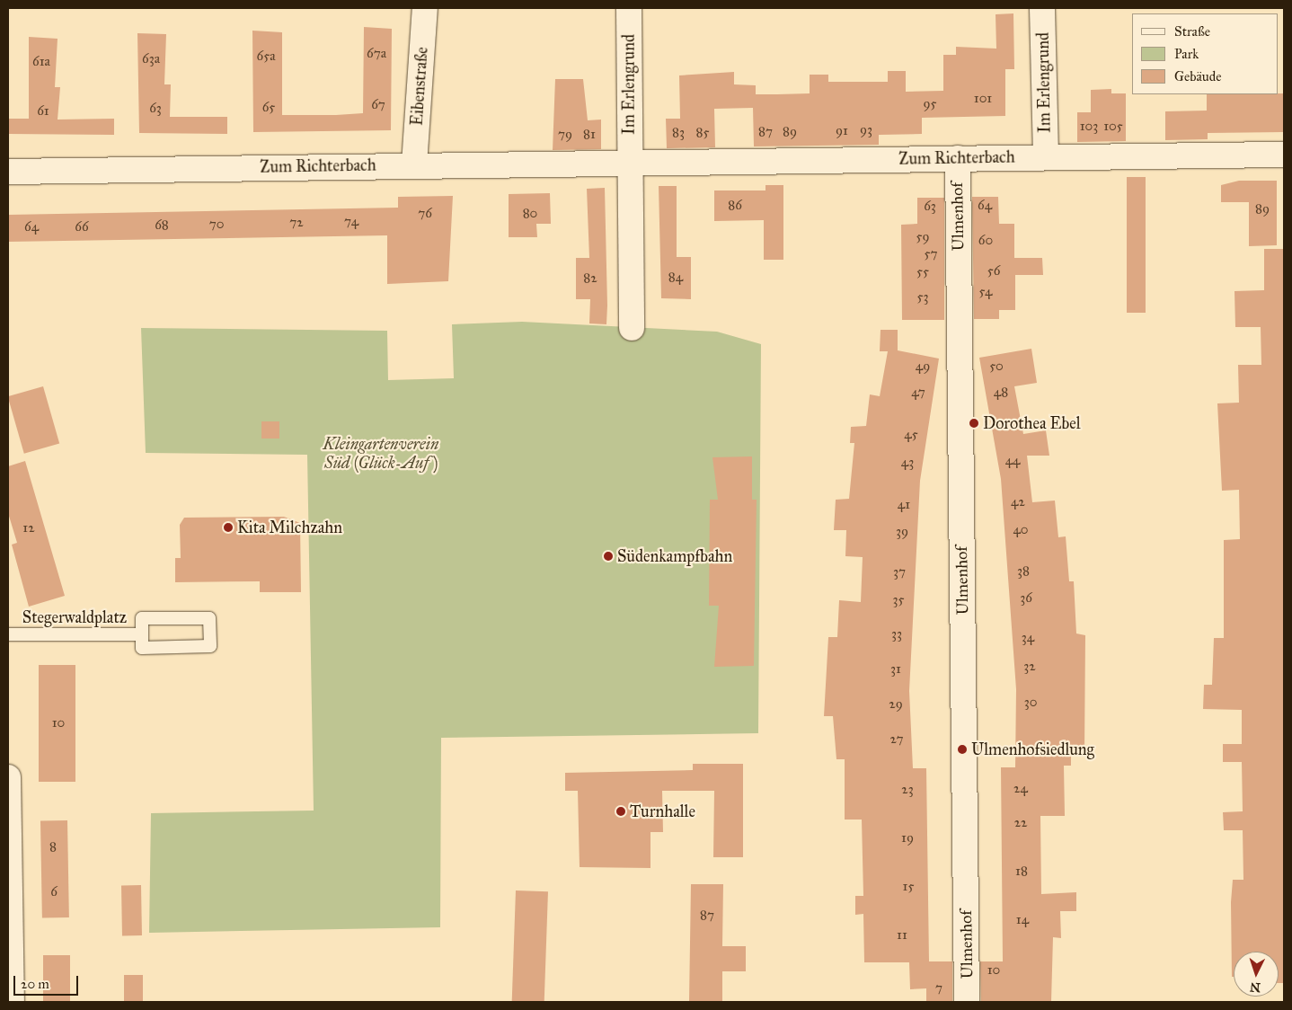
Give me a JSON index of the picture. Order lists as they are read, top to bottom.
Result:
{
  "streets": {
    "street": [
      "Im Erlengrund",
      "Eibenstraße",
      "Zum Richterbach",
      "Ulmenhof"
    ],
    "lane": ["Stegerwaldplatz"]
  },
  "crossings": [
    ["Im Erlengrund", "Zum Richterbach"],
    ["Eibenstraße", "Zum Richterbach"],
    ["Zum Richterbach", "Ulmenhof"]
  ],
  "parks": ["Kleingartenverein Süd (Glück-Auf)"],
  "places": [
    "Dorothea Ebel",
    "Kita Milchzahn",
    "Südenkampfbahn",
    "Ulmenhofsiedlung",
    "Turnhalle"
  ],
  "house_numbers": [
    "67a",
    "65a",
    "63a",
    "61a",
    "101",
    "95",
    "67",
    "65",
    "63",
    "61",
    "103",
    "105",
    "93",
    "91",
    "87",
    "89",
    "83",
    "85",
    "79",
    "81",
    "86",
    "64",
    "63",
    "89",
    "76",
    "80",
    "74",
    "72",
    "70",
    "68",
    "64",
    "66",
    "59",
    "60",
    "57",
    "56",
    "55",
    "84",
    "82",
    "54",
    "53",
    "49",
    "50",
    "47",
    "48",
    "45",
    "44",
    "43",
    "42",
    "41",
    "12",
    "40",
    "39",
    "38",
    "37",
    "36",
    "35",
    "33",
    "34",
    "32",
    "31",
    "30",
    "29",
    "10",
    "27",
    "24",
    "23",
    "22",
    "19",
    "8",
    "18",
    "15",
    "6",
    "87",
    "14",
    "11",
    "10",
    "7"
  ],
  "legend": ["Straße", "Park", "Gebäude"],
  "scale_bar": "20 m",
  "north": "bottom"
}
